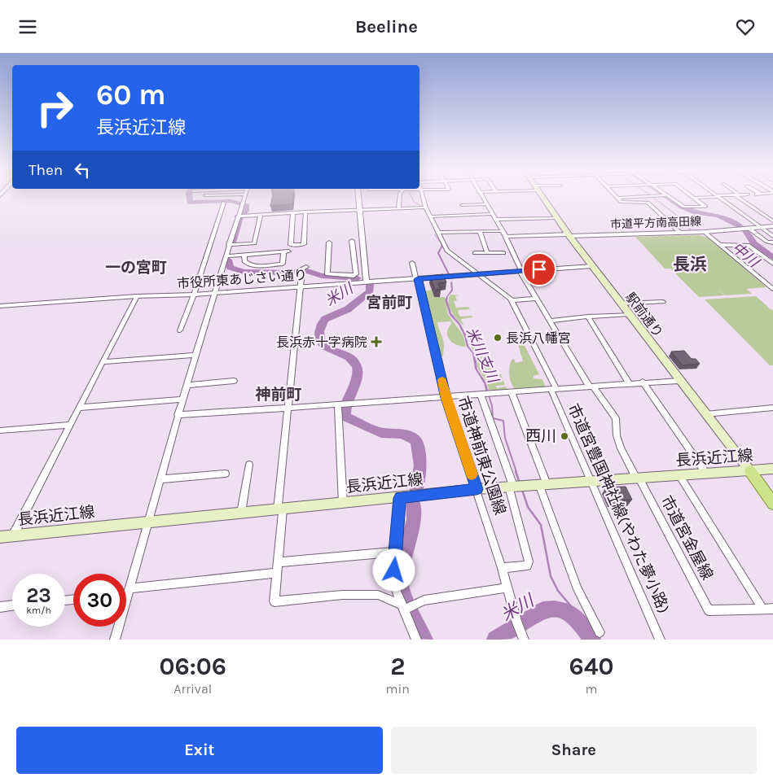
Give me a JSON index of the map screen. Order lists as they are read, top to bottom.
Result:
{
  "streets": {
    "main road": ["駅前通り", "長浜近江線"],
    "street": [
      "市道平方南高田線",
      "市役所東あじさい通り",
      "市道神前東公園線",
      "市道宮豊国神社線(やわた夢小路)",
      "市道宮金屋線"
    ]
  },
  "crossings": [
    ["市道平方南高田線", "駅前通り"],
    ["駅前通り", "長浜近江線"],
    ["市道神前東公園線", "長浜近江線"],
    ["長浜近江線", "市道宮豊国神社線(やわた夢小路)"],
    ["長浜近江線", "市道宮金屋線"]
  ],
  "districts": [
    "長浜",
    "一の宮町",
    "宮前町",
    "神前町"
  ],
  "water": ["中川", "米川", "米川支川"],
  "places": {
    "other": ["長浜八幡宮", "西川"],
    "health": ["長浜赤十字病院"]
  },
  "page": {
    "header": "Beeline",
    "turn": ["60 m", "長浜近江線"],
    "then": "Then",
    "speed": "23 km/h",
    "limit": "30",
    "eta": [
      "06:06",
      "Arrival",
      "2",
      "min",
      "640",
      "m"
    ],
    "buttons": ["Exit", "Share"]
  }
}
